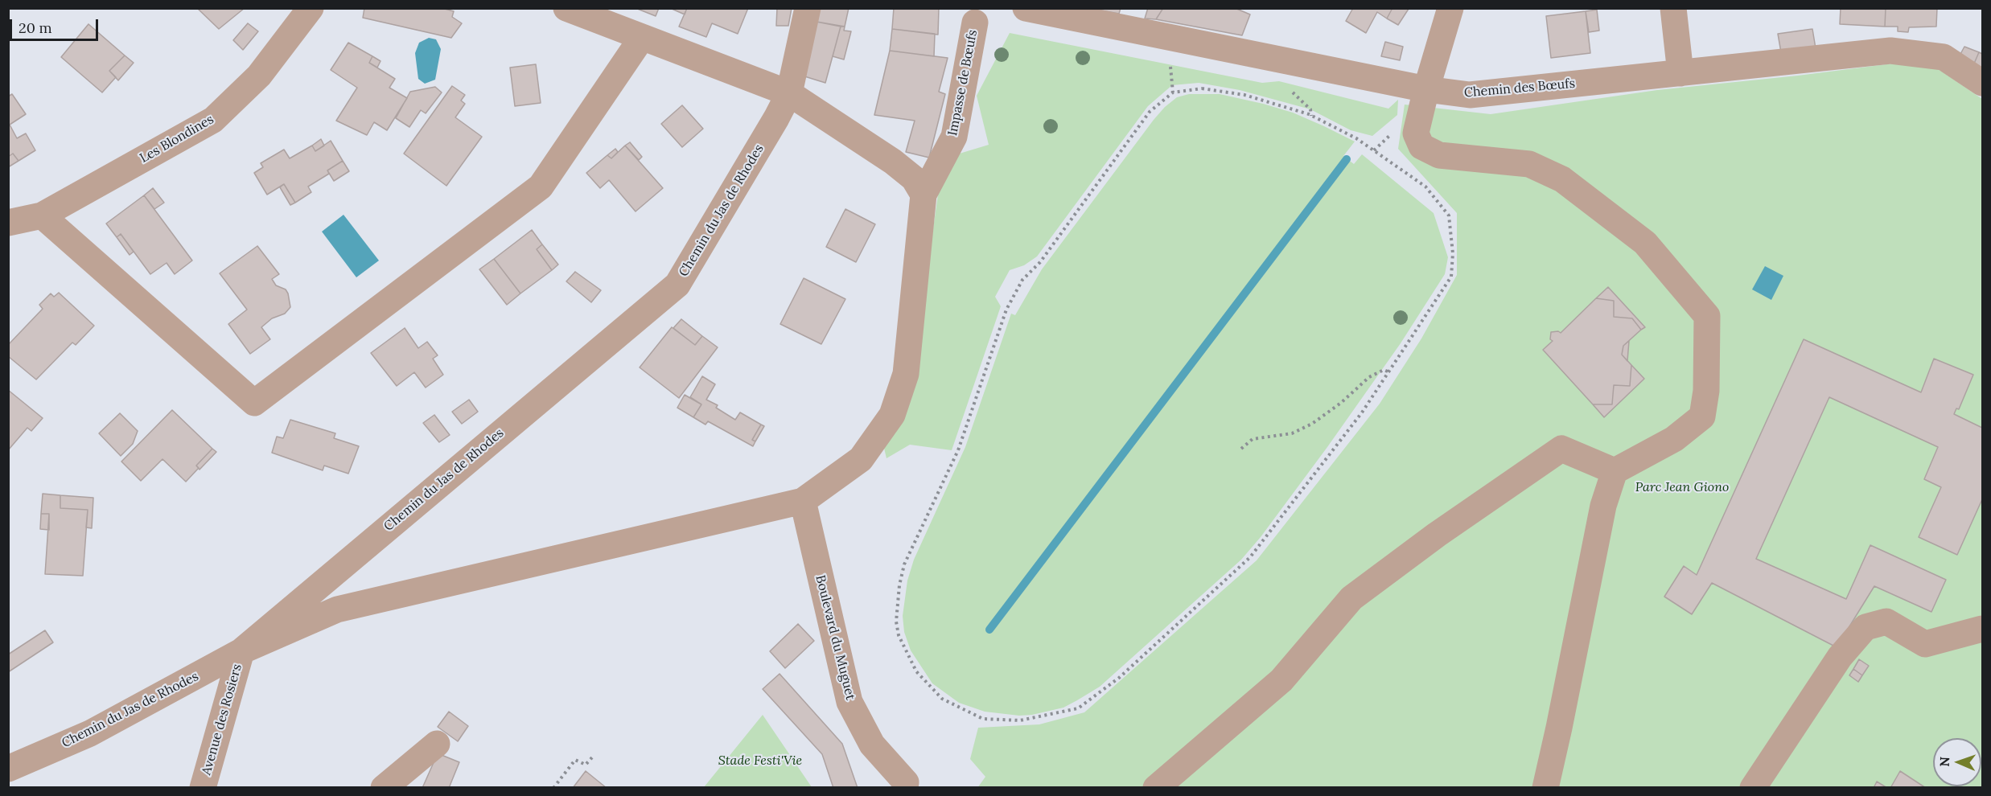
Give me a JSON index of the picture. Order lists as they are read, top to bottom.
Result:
{
  "streets": {
    "street": [
      "Impasse de Bœufs",
      "Chemin des Bœufs",
      "Les Blondines",
      "Chemin du Jas de Rhodes",
      "Boulevard du Muguet",
      "Avenue des Rosiers"
    ]
  },
  "crossings": [
    ["Chemin du Jas de Rhodes", "Avenue des Rosiers"]
  ],
  "parks": ["Parc Jean Giono", "Stade Festi'Vie"],
  "scale_bar": "20 m",
  "north": "left"
}
